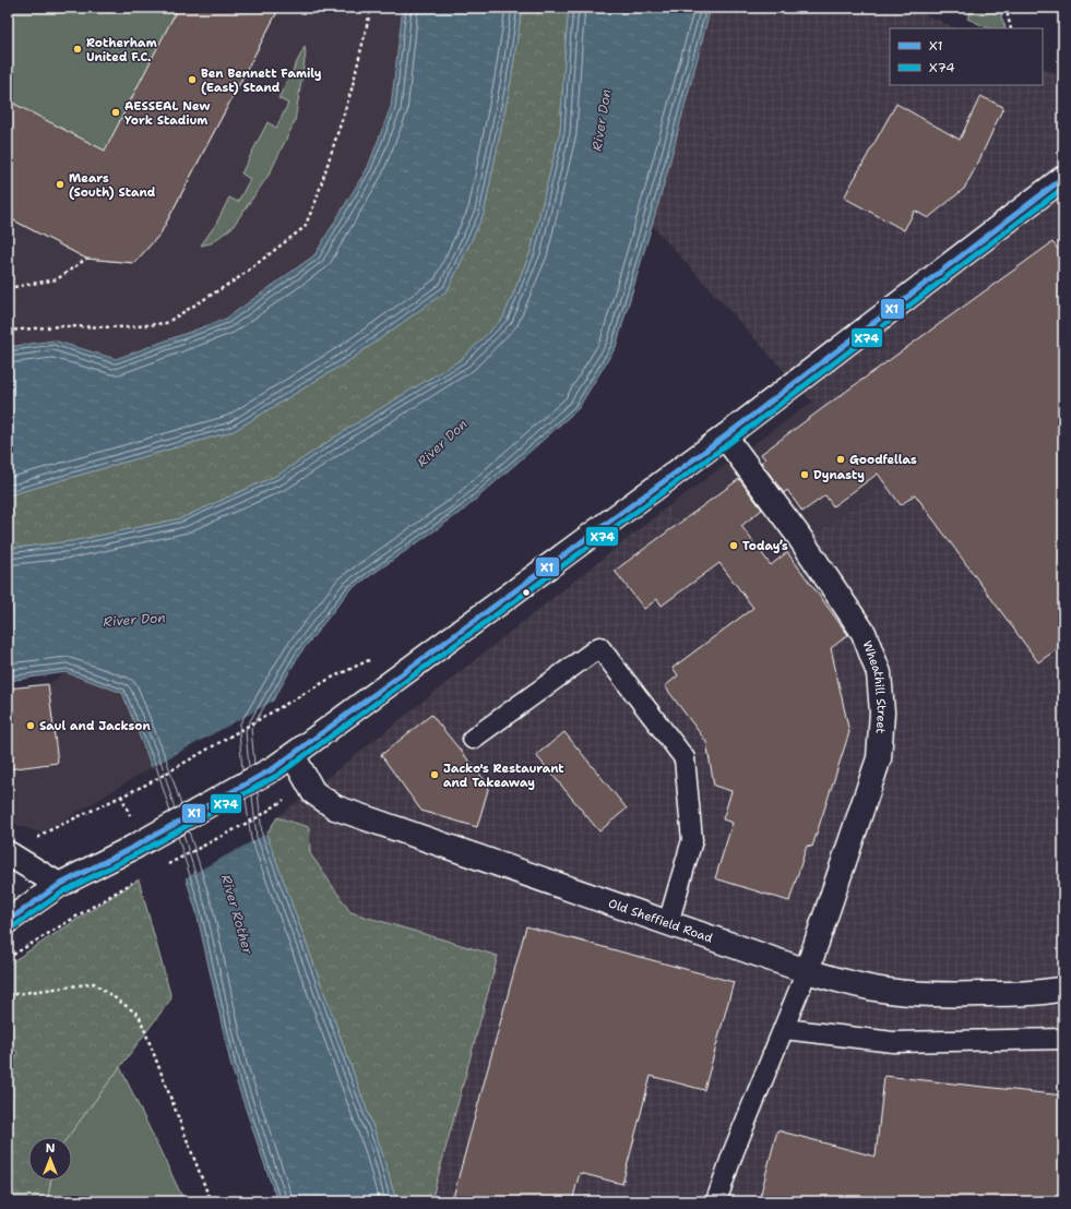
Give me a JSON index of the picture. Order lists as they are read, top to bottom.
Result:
{
  "streets": {
    "street": ["Wheathill Street", "Old Sheffield Road"]
  },
  "crossings": [
    ["Wheathill Street", "Old Sheffield Road"]
  ],
  "water": ["River Don", "River Rother"],
  "places": [
    "Rotherham United F.C.",
    "Ben Bennett Family (East) Stand",
    "AESSEAL New York Stadium",
    "Mears (South) Stand",
    "Goodfellas",
    "Dynasty",
    "Today’s",
    "Saul and Jackson",
    "Jacko's Restaurant and Takeaway"
  ],
  "lines": ["transit line X1", "transit line X74"],
  "legend": ["X1", "X74"],
  "north": "top"
}
